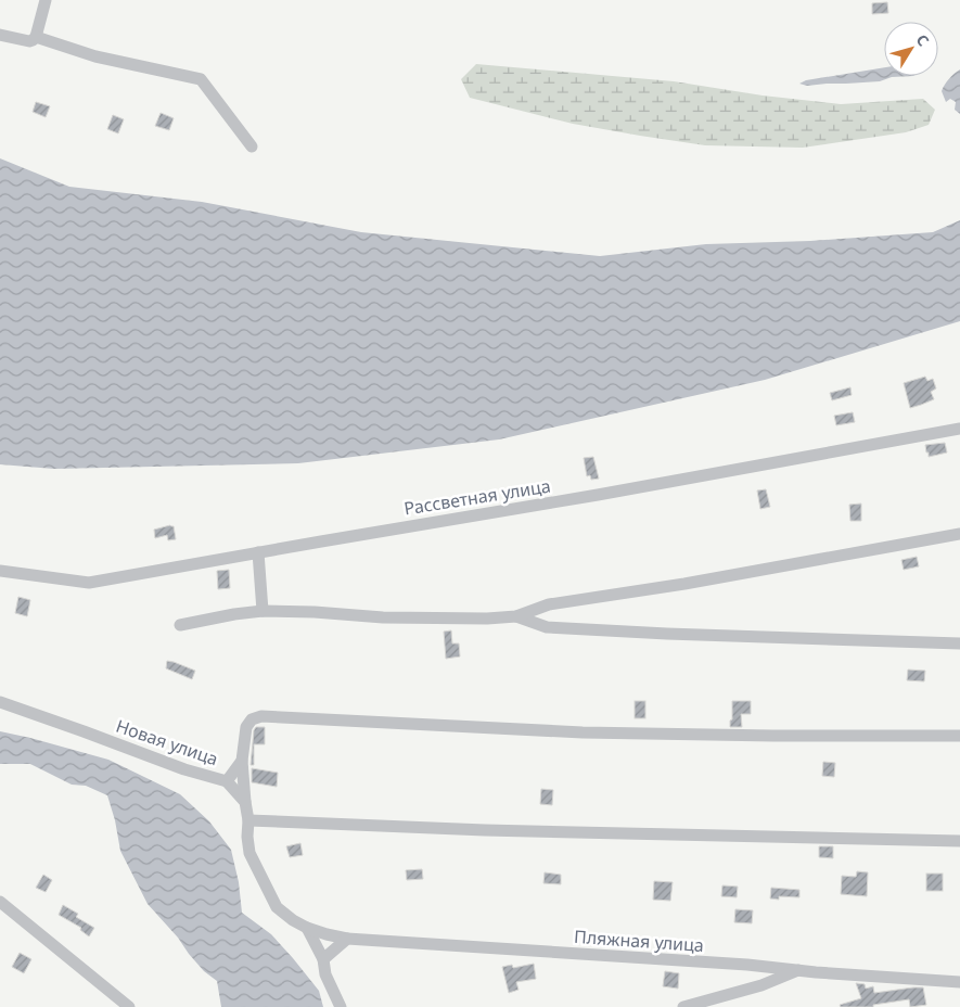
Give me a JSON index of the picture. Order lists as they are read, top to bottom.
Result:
{
  "streets": {
    "street": ["Рассветная улица", "Новая улица", "Пляжная улица"]
  },
  "north": "top right"
}
